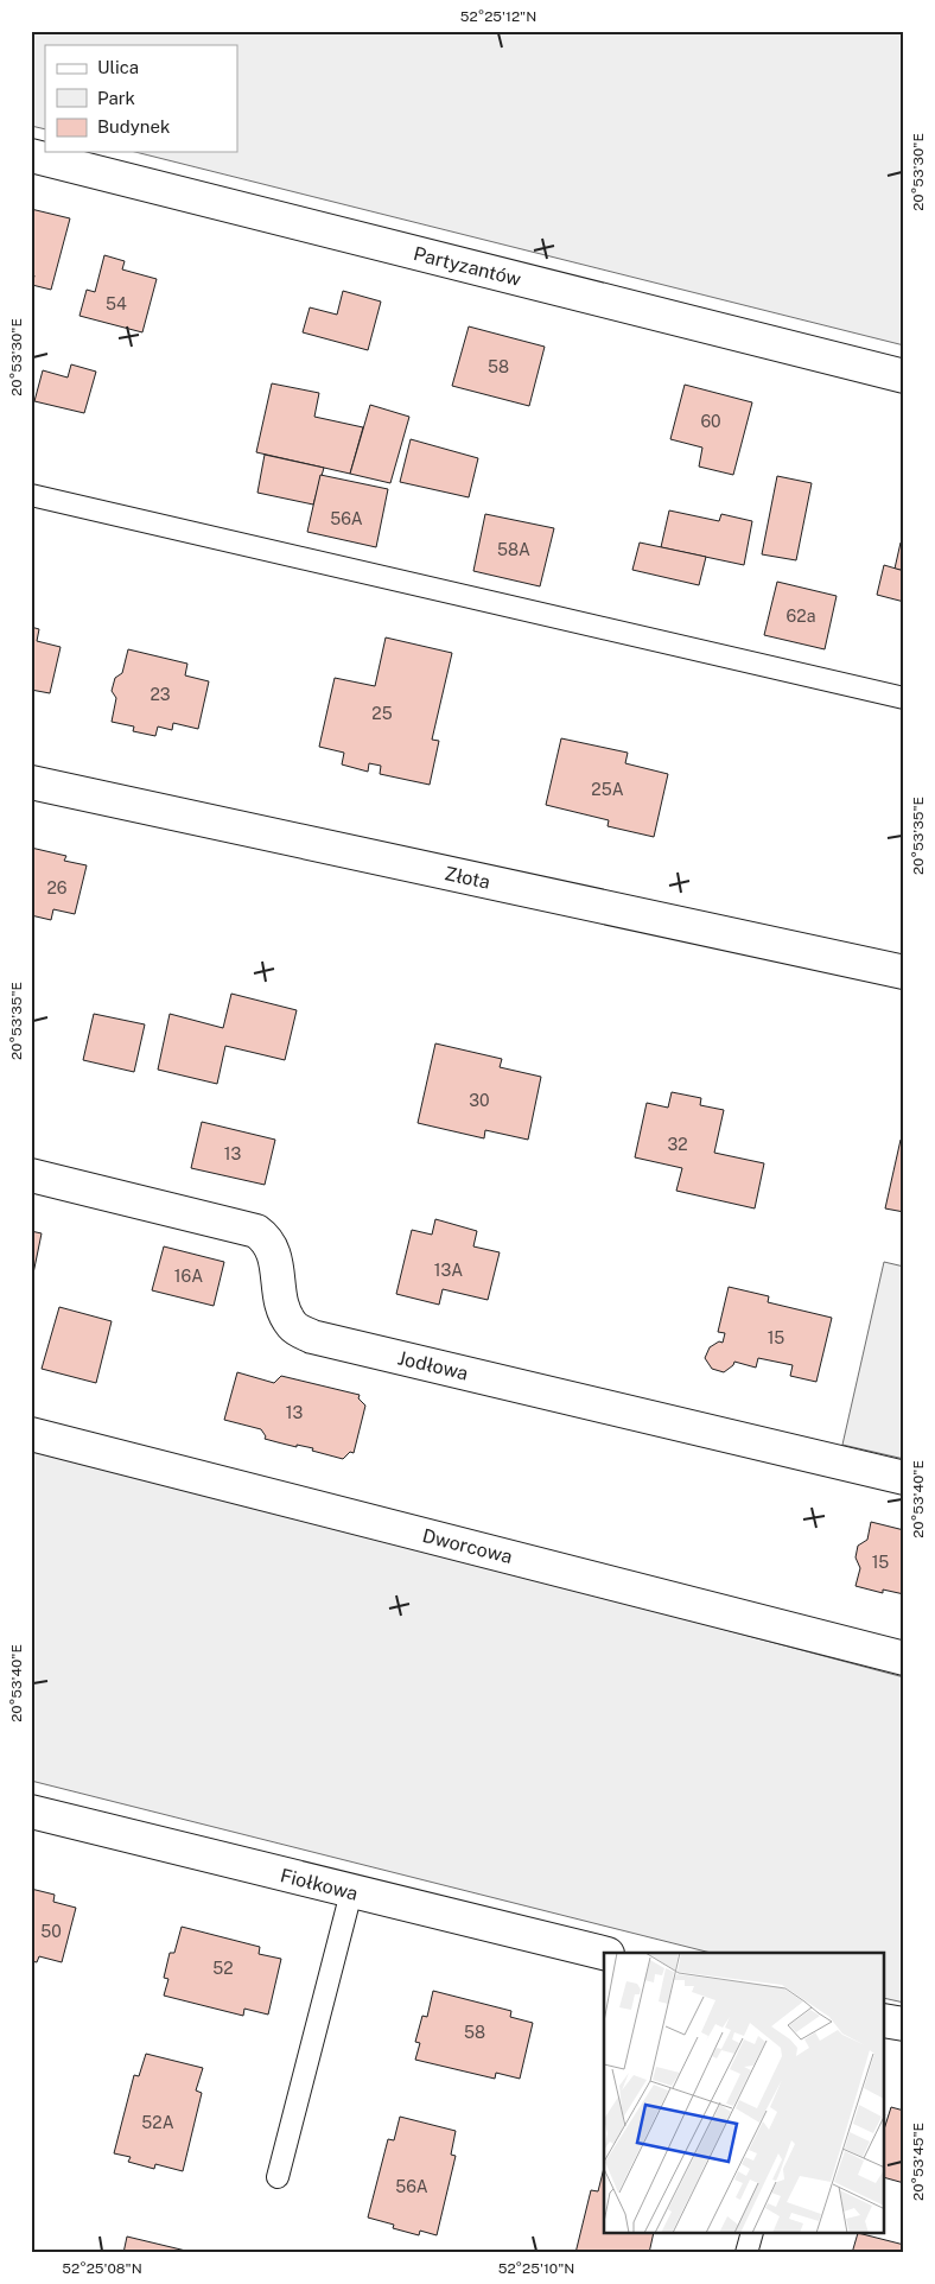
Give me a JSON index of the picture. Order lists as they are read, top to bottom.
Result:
{
  "streets": {
    "street": [
      "Partyzantów",
      "Złota",
      "Jodłowa",
      "Dworcowa",
      "Fiołkowa"
    ]
  },
  "house_numbers": [
    "54",
    "58",
    "60",
    "56A",
    "58A",
    "62a",
    "23",
    "25",
    "25A",
    "26",
    "30",
    "32",
    "13",
    "13A",
    "16A",
    "15",
    "13",
    "15",
    "50",
    "52",
    "58",
    "52A",
    "56A"
  ],
  "legend": ["Ulica", "Park", "Budynek"],
  "coordinates": [
    "52°25'12\"N",
    "20°53'30\"E",
    "20°53'35\"E",
    "20°53'40\"E",
    "20°53'45\"E",
    "52°25'08\"N",
    "52°25'10\"N"
  ]
}
